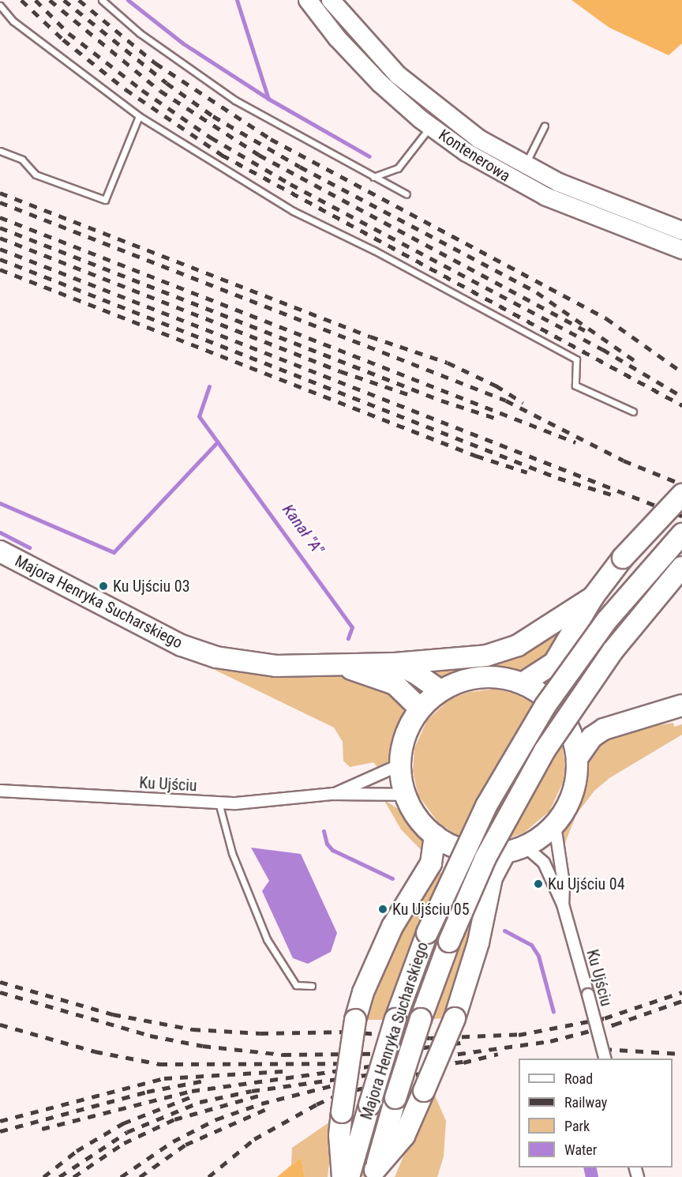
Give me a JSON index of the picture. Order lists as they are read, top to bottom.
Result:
{
  "streets": {
    "highway": ["Majora Henryka Sucharskiego"],
    "main road": ["Kontenerowa"],
    "street": ["Ku Ujściu"]
  },
  "water": ["Kanał \"A\""],
  "places": ["Ku Ujściu 03", "Ku Ujściu 04", "Ku Ujściu 05"],
  "legend": [
    "Road",
    "Railway",
    "Park",
    "Water"
  ]
}
